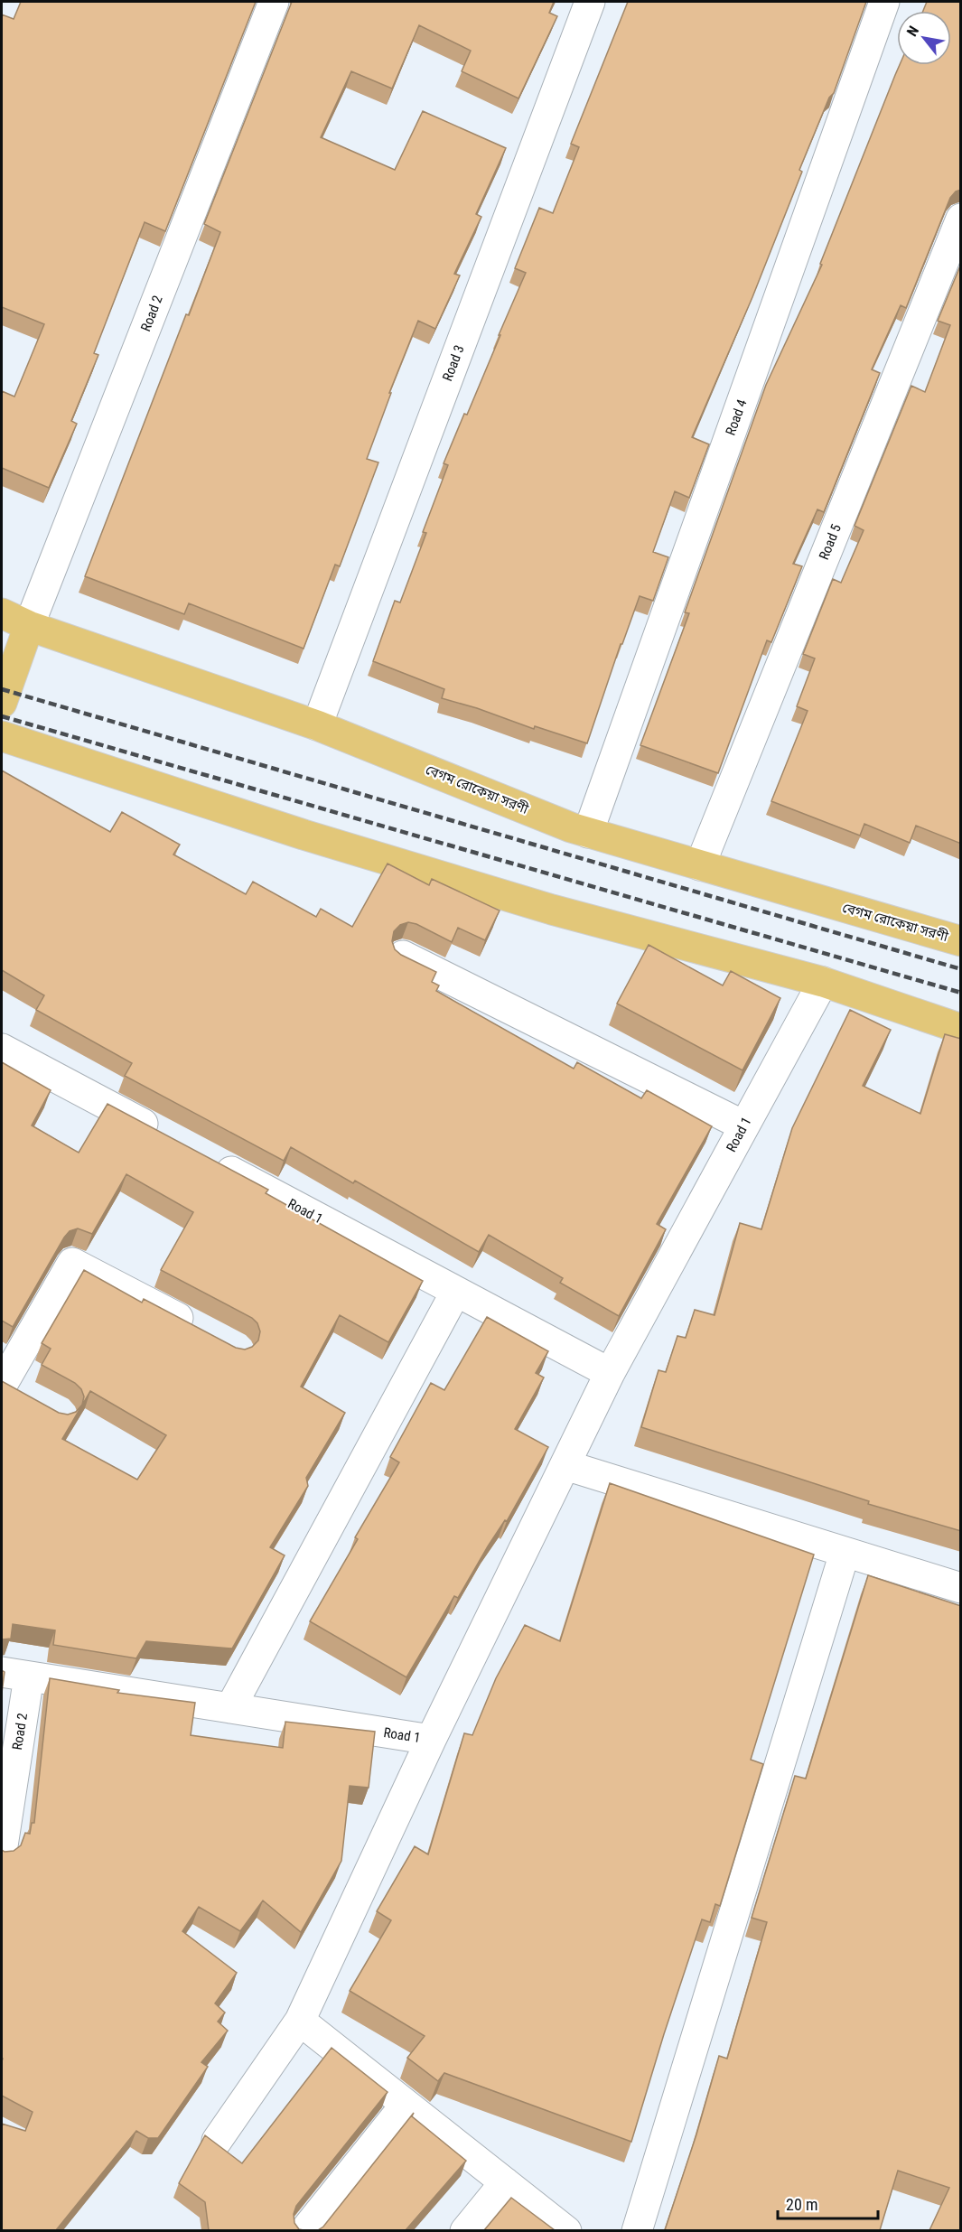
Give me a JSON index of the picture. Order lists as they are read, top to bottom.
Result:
{
  "streets": {
    "main road": ["বেগম রোকেয়া সরণী"],
    "street": [
      "Road 2",
      "Road 3",
      "Road 4",
      "Road 5",
      "Road 1"
    ]
  },
  "crossings": [
    ["Road 2", "বেগম রোকেয়া সরণী"],
    ["Road 2", "Road 1"],
    ["Road 3", "বেগম রোকেয়া সরণী"],
    ["Road 4", "বেগম রোকেয়া সরণী"],
    ["Road 5", "বেগম রোকেয়া সরণী"]
  ],
  "scale_bar": "20 m",
  "north": "top left"
}
